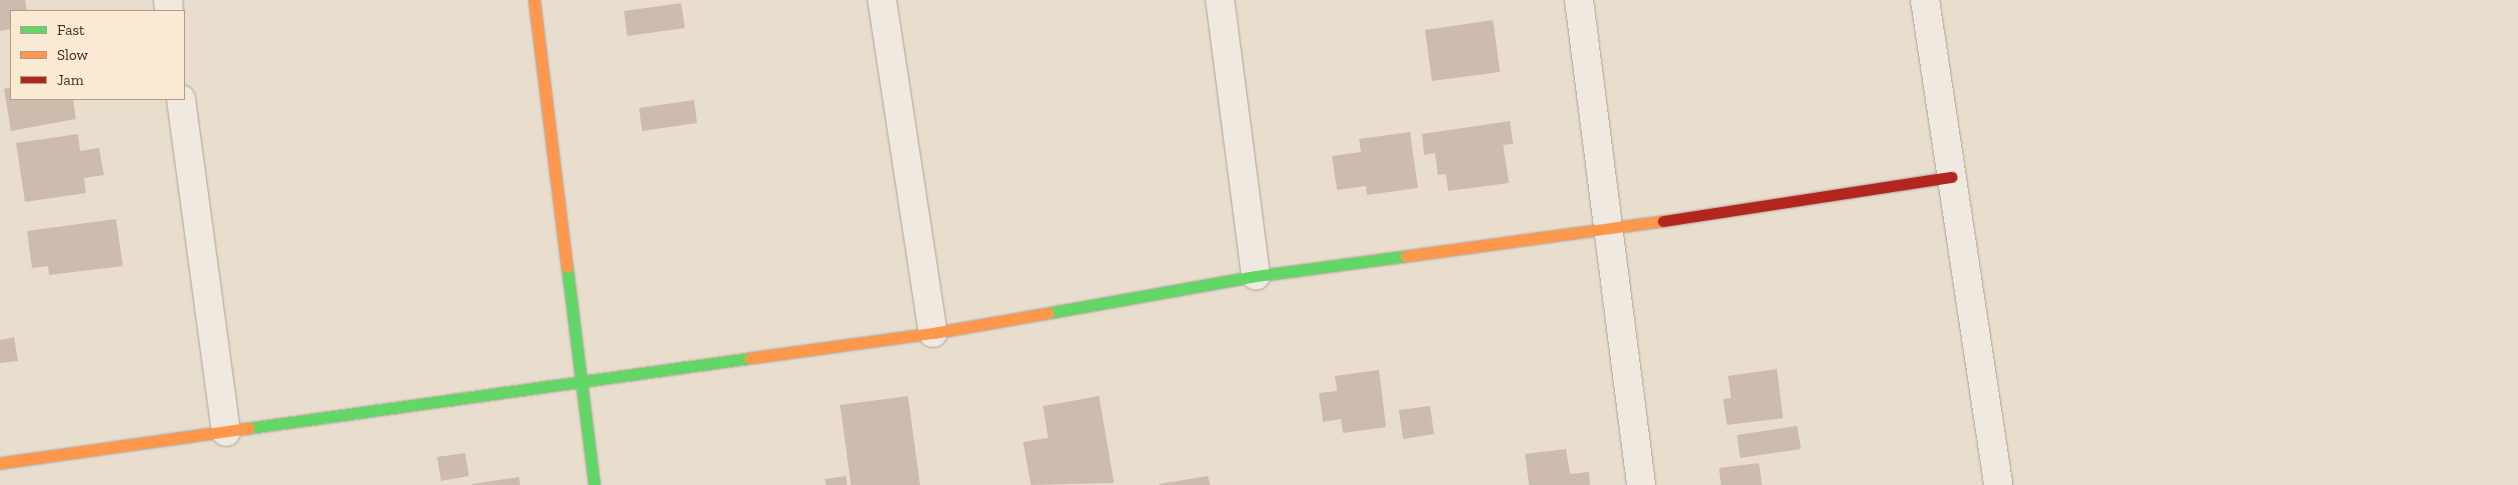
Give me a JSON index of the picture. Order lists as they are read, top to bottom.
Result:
{
  "legend": ["Fast", "Slow", "Jam"]
}
